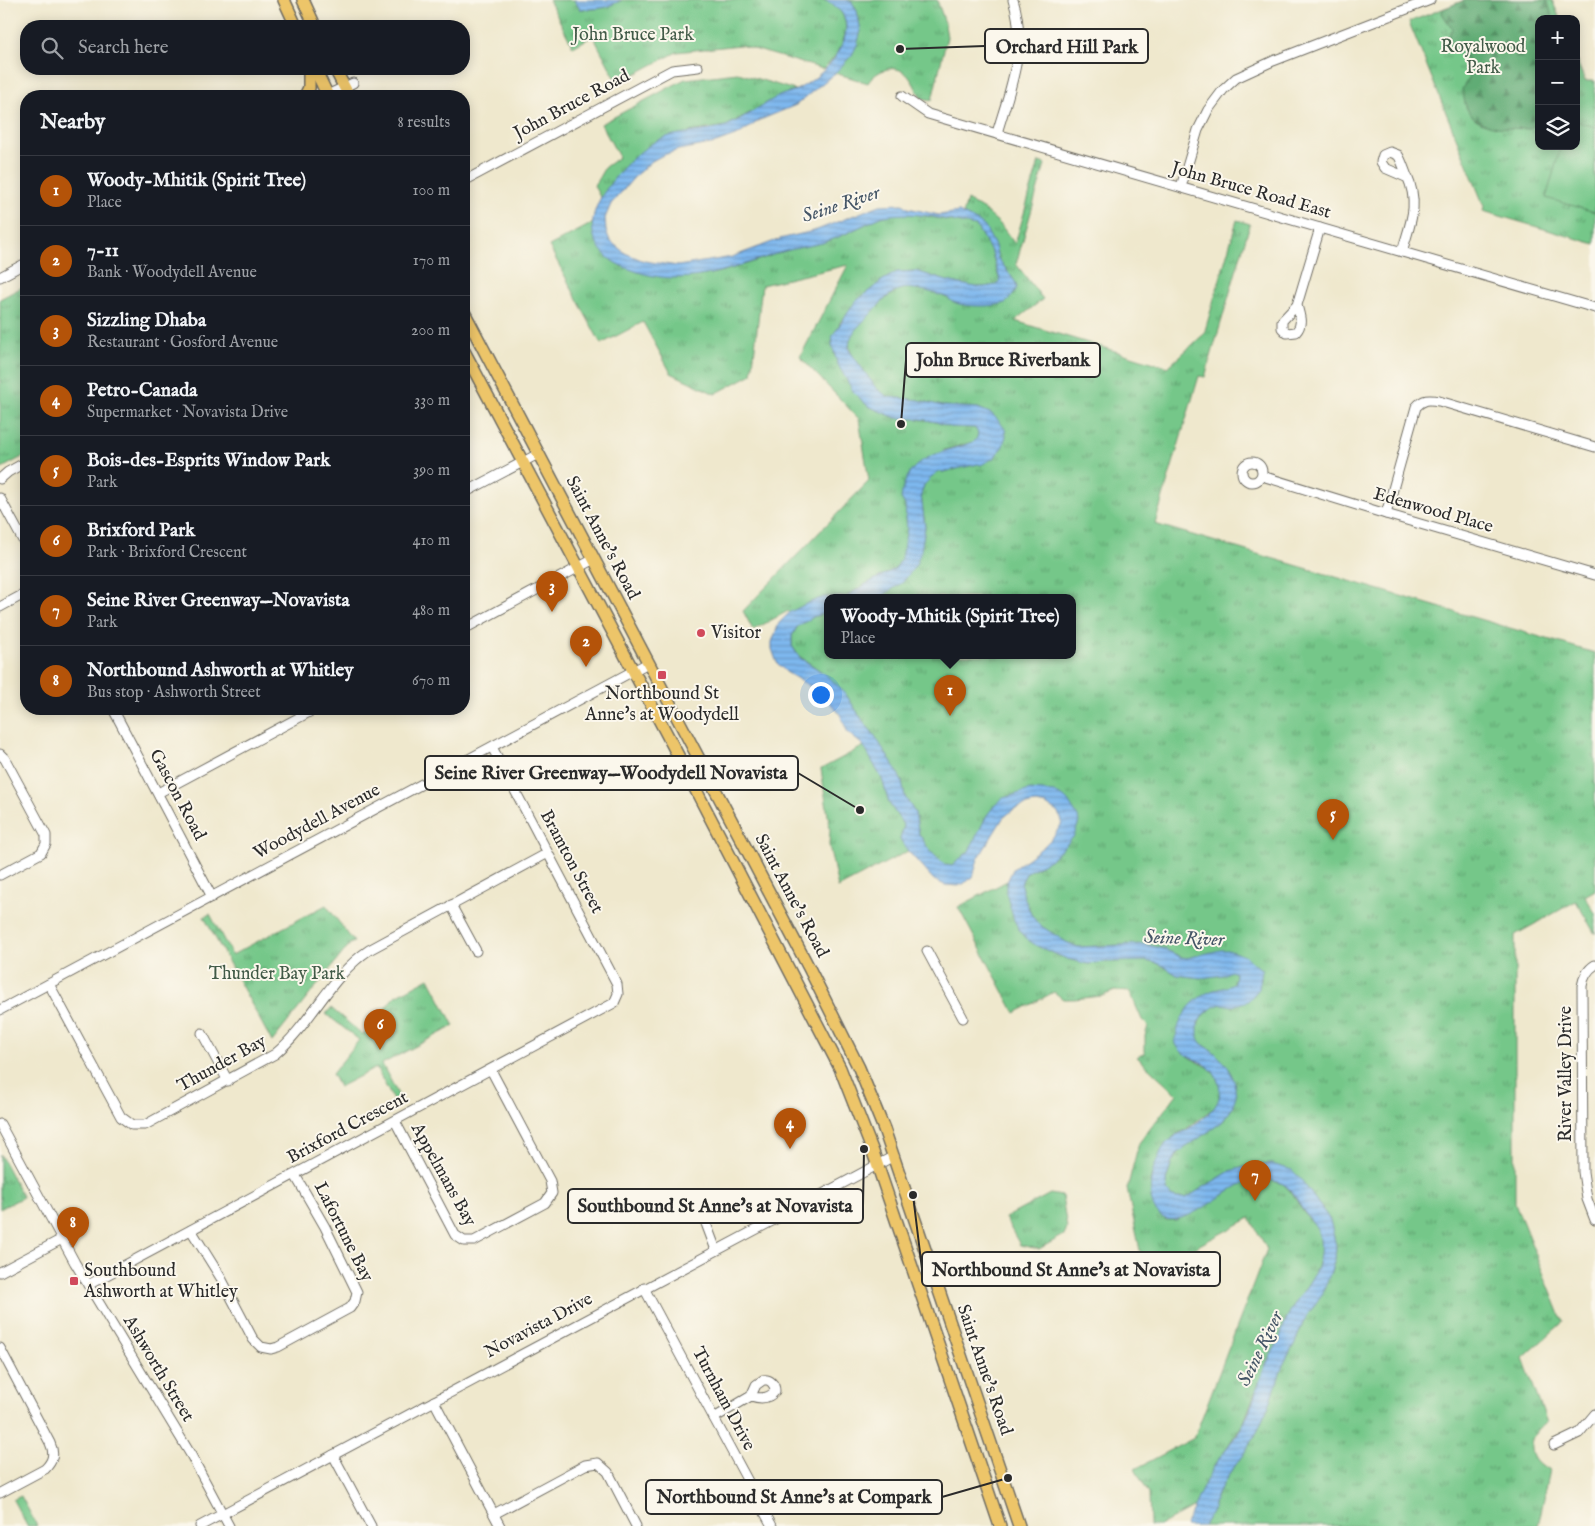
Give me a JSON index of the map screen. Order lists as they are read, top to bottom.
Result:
{
  "streets": {
    "main road": ["Saint Anne's Road"],
    "street": [
      "John Bruce Road",
      "John Bruce Road East",
      "Edenwood Place",
      "Gascon Road",
      "Woodydell Avenue",
      "Bramton Street",
      "Thunder Bay",
      "River Valley Drive",
      "Brixford Crescent",
      "Appelmans Bay",
      "Lafortune Bay",
      "Novavista Drive",
      "Ashworth Street",
      "Turnham Drive"
    ]
  },
  "crossings": [
    ["Saint Anne's Road", "Woodydell Avenue"],
    ["Saint Anne's Road", "Novavista Drive"],
    ["Gascon Road", "Woodydell Avenue"],
    ["Woodydell Avenue", "Bramton Street"],
    ["Woodydell Avenue", "Thunder Bay"],
    ["Bramton Street", "Thunder Bay"],
    ["Bramton Street", "Brixford Crescent"],
    ["Brixford Crescent", "Appelmans Bay"],
    ["Brixford Crescent", "Lafortune Bay"],
    ["Brixford Crescent", "Ashworth Street"],
    ["Novavista Drive", "Ashworth Street"],
    ["Novavista Drive", "Turnham Drive"]
  ],
  "water": ["Seine River"],
  "parks": ["John Bruce Park", "Royalwood Park", "Thunder Bay Park"],
  "places": {
    "other": [
      "Orchard Hill Park",
      "John Bruce Riverbank",
      "Visitor",
      "Seine River Greenway—Woodydell Novavista",
      "Southbound St Anne's at Novavista",
      "Northbound St Anne's at Novavista",
      "Northbound St Anne's at Compark"
    ],
    "transit": ["Northbound St Anne's at Woodydell", "Southbound Ashworth at Whitley"]
  },
  "page": {
    "map_buttons": ["+", "−"],
    "search": "Search here",
    "heading": ["Nearby", "8 results"],
    "list": [
      {
        "mark": "1",
        "name": "Woody-Mhitik (Spirit Tree)",
        "note": "Place",
        "value": "100 m"
      },
      {
        "mark": "2",
        "name": "7-11",
        "note": "Bank · Woodydell Avenue",
        "value": "170 m"
      },
      {
        "mark": "3",
        "name": "Sizzling Dhaba",
        "note": "Restaurant · Gosford Avenue",
        "value": "200 m"
      },
      {
        "mark": "4",
        "name": "Petro-Canada",
        "note": "Supermarket · Novavista Drive",
        "value": "330 m"
      },
      {
        "mark": "5",
        "name": "Bois-des-Esprits Window Park",
        "note": "Park",
        "value": "390 m"
      },
      {
        "mark": "6",
        "name": "Brixford Park",
        "note": "Park · Brixford Crescent",
        "value": "410 m"
      },
      {
        "mark": "7",
        "name": "Seine River Greenway—Novavista",
        "note": "Park",
        "value": "480 m"
      },
      {
        "mark": "8",
        "name": "Northbound Ashworth at Whitley",
        "note": "Bus stop · Ashworth Street",
        "value": "670 m"
      }
    ],
    "pins": [
      "3",
      "2",
      "1",
      "5",
      "6",
      "4",
      "7",
      "8"
    ],
    "popup": ["Woody-Mhitik (Spirit Tree)", "Place"]
  }
}
